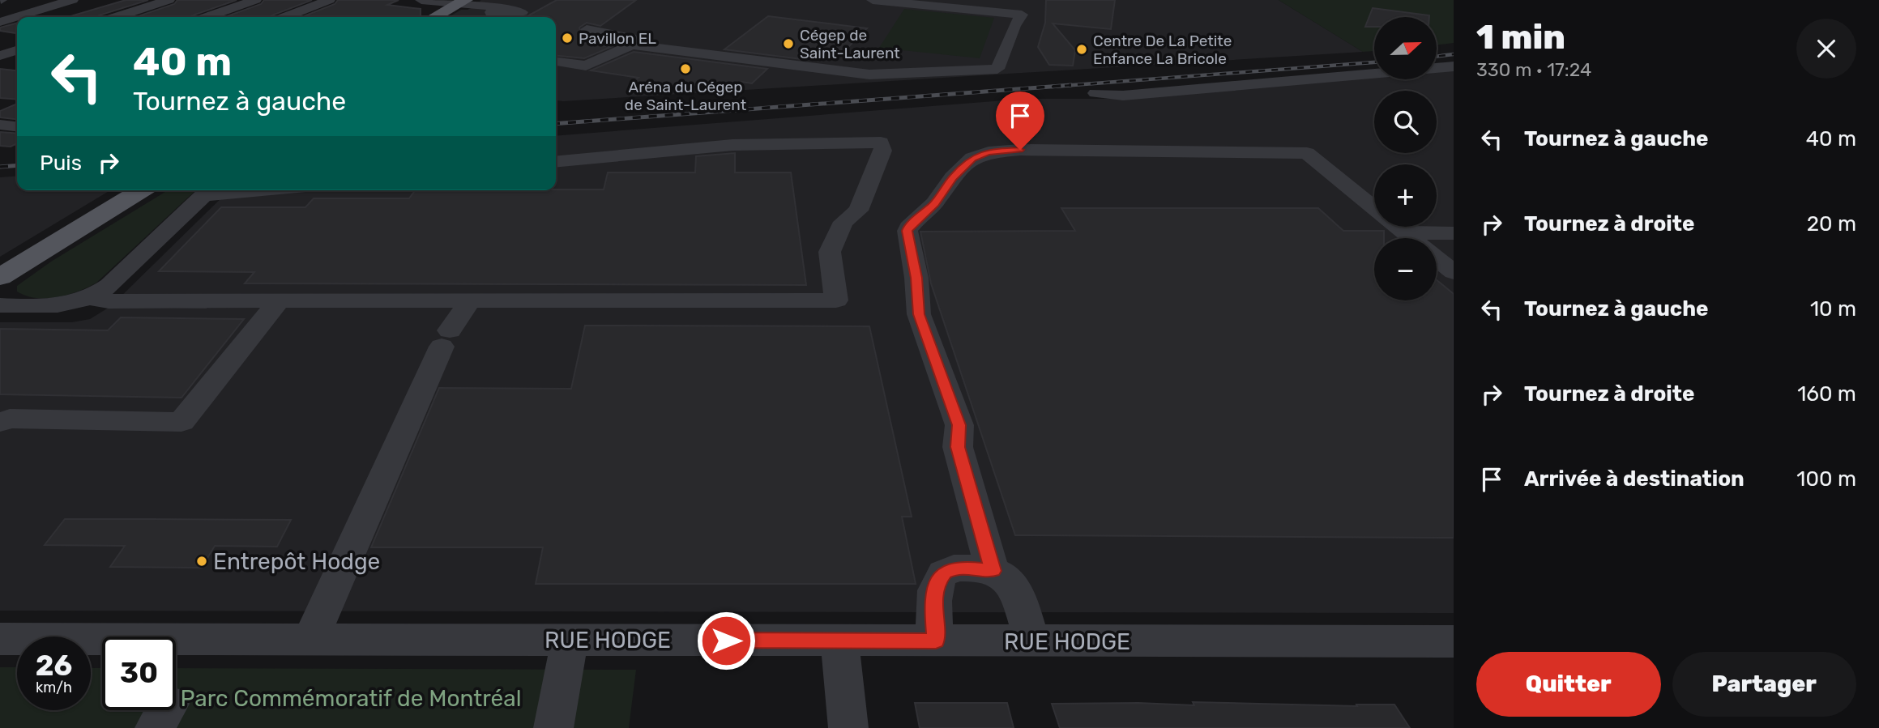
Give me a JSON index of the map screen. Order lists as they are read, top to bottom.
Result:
{
  "streets": {
    "street": ["RUE HODGE"]
  },
  "parks": ["Parc Commémoratif de Montréal"],
  "places": [
    "Pavillon EL",
    "Cégep de Saint-Laurent",
    "Centre De La Petite Enfance La Bricole",
    "Aréna du Cégep de Saint-Laurent",
    "Entrepôt Hodge"
  ],
  "north": "right",
  "page": {
    "heading": ["1 min", "330 m · 17:24"],
    "map_buttons": ["+", "−"],
    "turn": ["40 m", "Tournez à gauche"],
    "list": [
      {
        "name": "Tournez à gauche",
        "value": "40 m"
      },
      {
        "name": "Tournez à droite",
        "value": "20 m"
      },
      {
        "name": "Tournez à gauche",
        "value": "10 m"
      },
      {
        "name": "Tournez à droite",
        "value": "160 m"
      },
      {
        "name": "Arrivée à destination",
        "value": "100 m"
      }
    ],
    "then": "Puis",
    "speed": "26 km/h",
    "limit": "30",
    "buttons": ["Quitter", "Partager"]
  }
}
